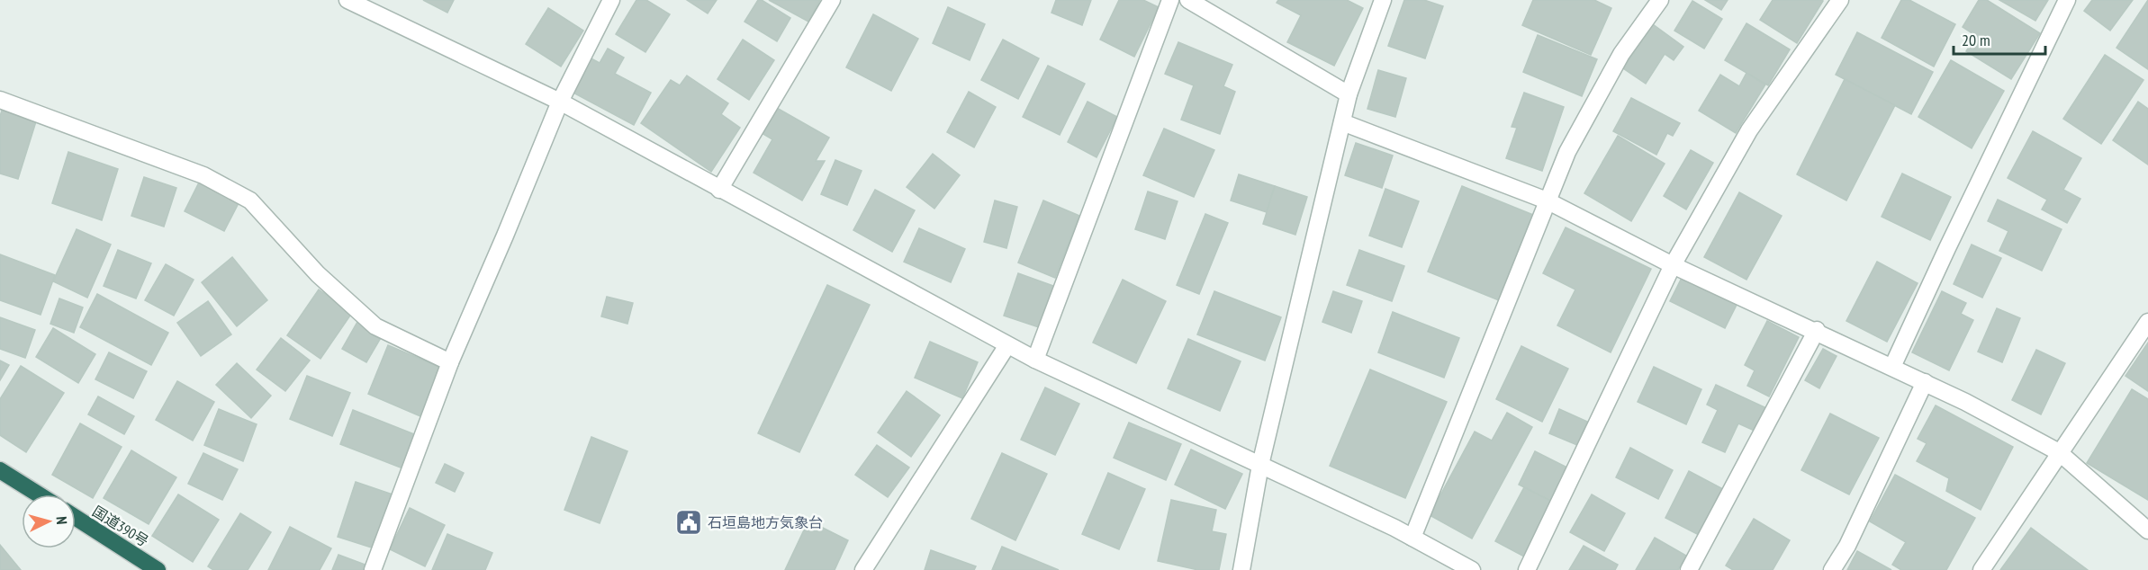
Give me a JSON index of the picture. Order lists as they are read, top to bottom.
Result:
{
  "streets": {
    "highway": ["国道390号"]
  },
  "places": {
    "public building": ["石垣島地方気象台"]
  },
  "scale_bar": "20 m",
  "north": "right"
}
